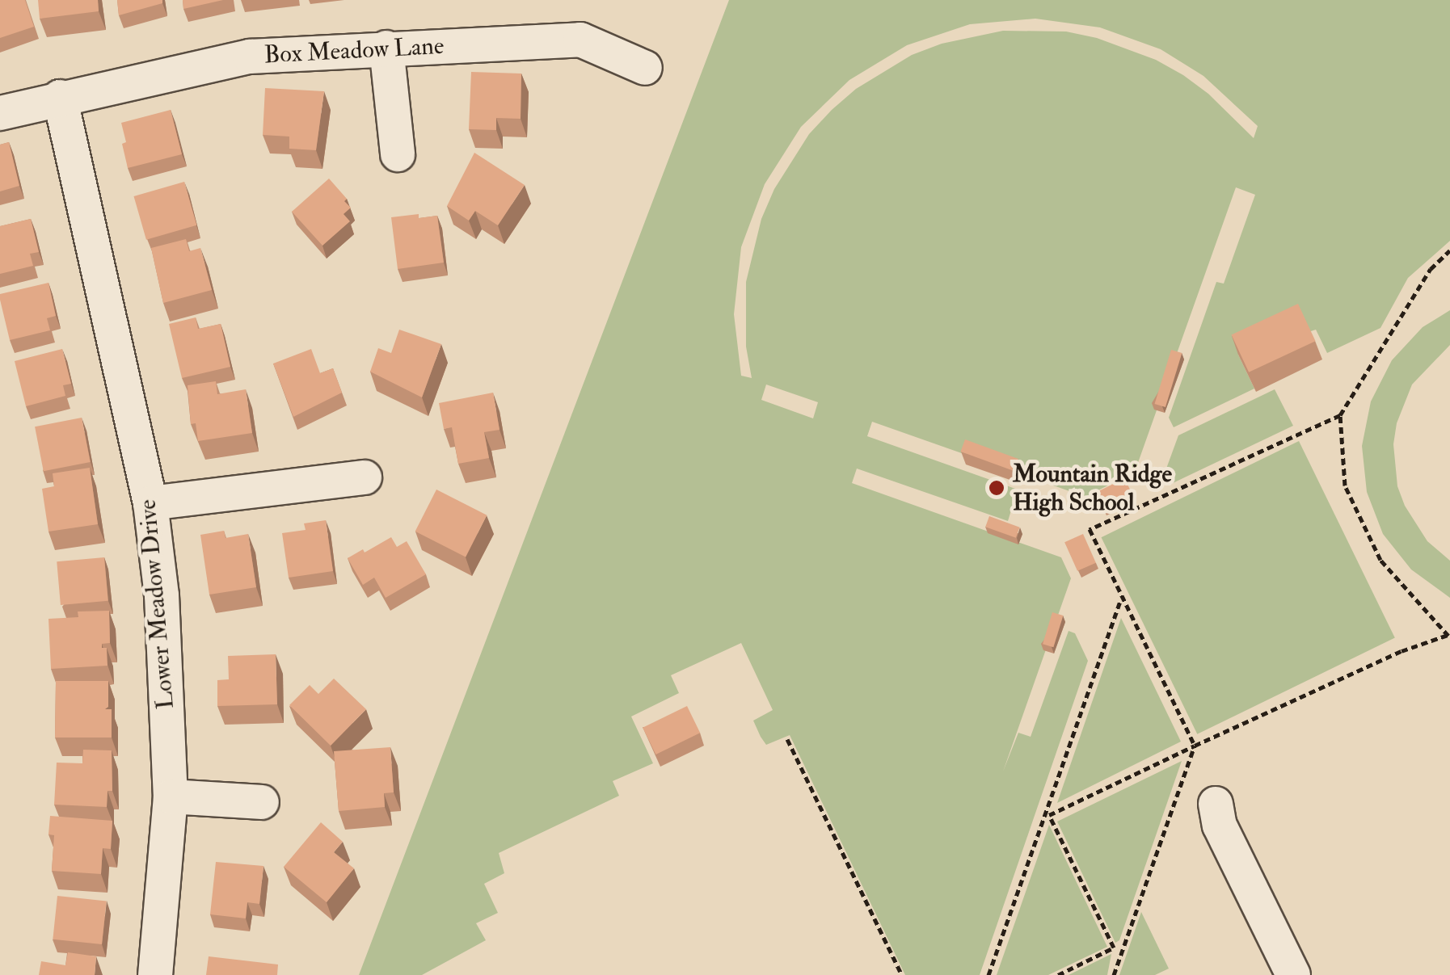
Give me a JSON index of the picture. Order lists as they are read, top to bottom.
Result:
{
  "streets": {
    "street": ["Box Meadow Lane", "Lower Meadow Drive"]
  },
  "crossings": [
    ["Box Meadow Lane", "Lower Meadow Drive"]
  ],
  "places": ["Mountain Ridge High School"]
}
